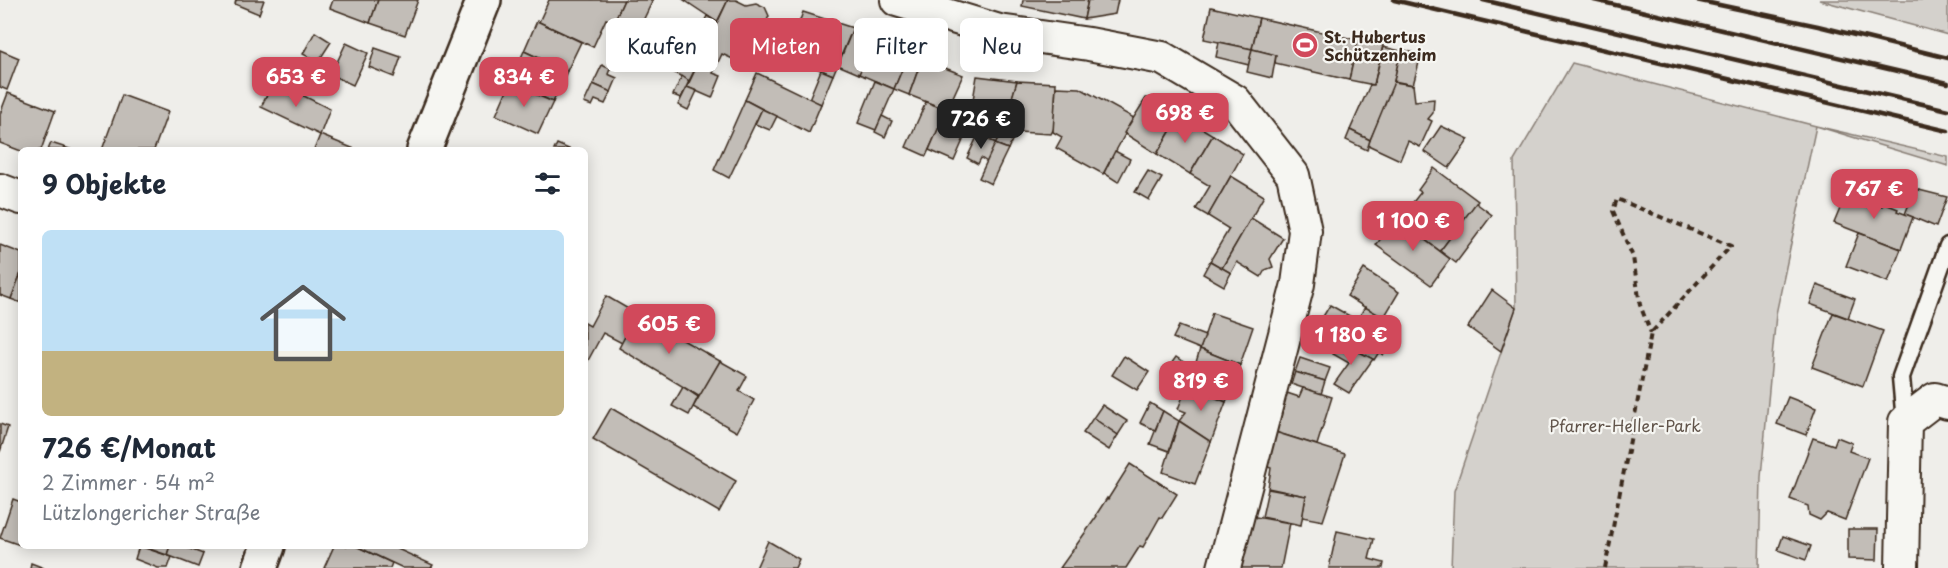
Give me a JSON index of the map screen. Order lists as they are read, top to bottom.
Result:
{
  "parks": ["Pfarrer-Heller-Park"],
  "places": {
    "sports": ["St. Hubertus Schützenheim"]
  },
  "page": {
    "chip": [
      "Kaufen",
      "Mieten",
      "Filter",
      "Neu"
    ],
    "price": [
      "653 €",
      "834 €",
      "698 €",
      "726 €",
      "767 €",
      "1 100 €",
      "605 €",
      "1 180 €",
      "819 €"
    ],
    "heading": "9 Objekte",
    "list": [
      {
        "name": "726 €/Monat",
        "note": "2 Zimmer · 54 m² · Lützlongericher Straße"
      }
    ]
  }
}
